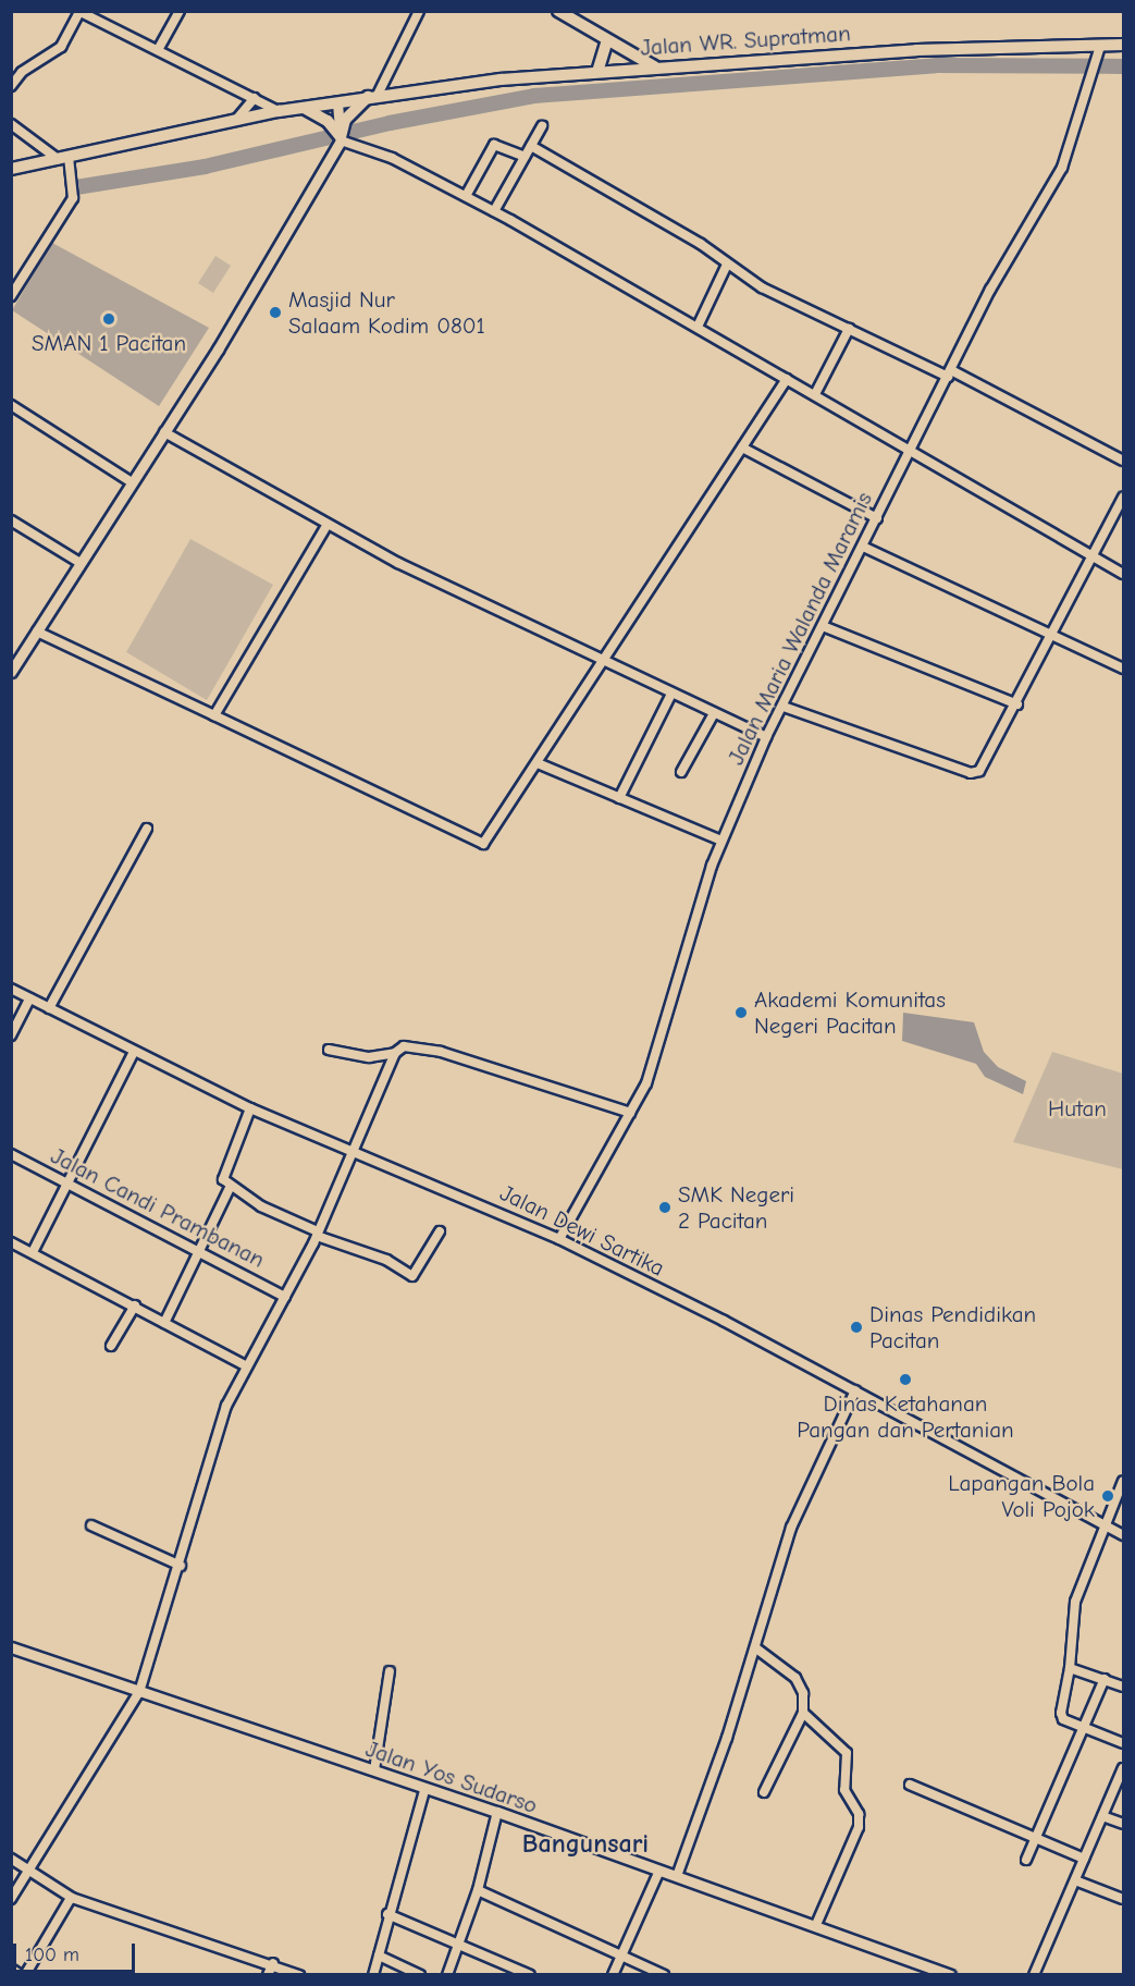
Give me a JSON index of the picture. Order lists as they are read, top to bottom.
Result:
{
  "streets": {
    "highway": ["Jalan WR. Supratman"],
    "main road": ["Jalan Yos Sudarso"],
    "street": ["Jalan Maria Walanda Maramis", "Jalan Candi Prambanan", "Jalan Dewi Sartika"]
  },
  "crossings": [
    ["Jalan WR. Supratman", "Jalan Maria Walanda Maramis"],
    ["Jalan Maria Walanda Maramis", "Jalan Dewi Sartika"]
  ],
  "districts": ["Bangunsari"],
  "parks": ["Hutan"],
  "places": [
    "Masjid Nur Salaam Kodim 0801",
    "SMAN 1 Pacitan",
    "Akademi Komunitas Negeri Pacitan",
    "SMK Negeri 2 Pacitan",
    "Dinas Pendidikan Pacitan",
    "Dinas Ketahanan Pangan dan Pertanian",
    "Lapangan Bola Voli Pojok"
  ],
  "scale_bar": "100 m"
}
